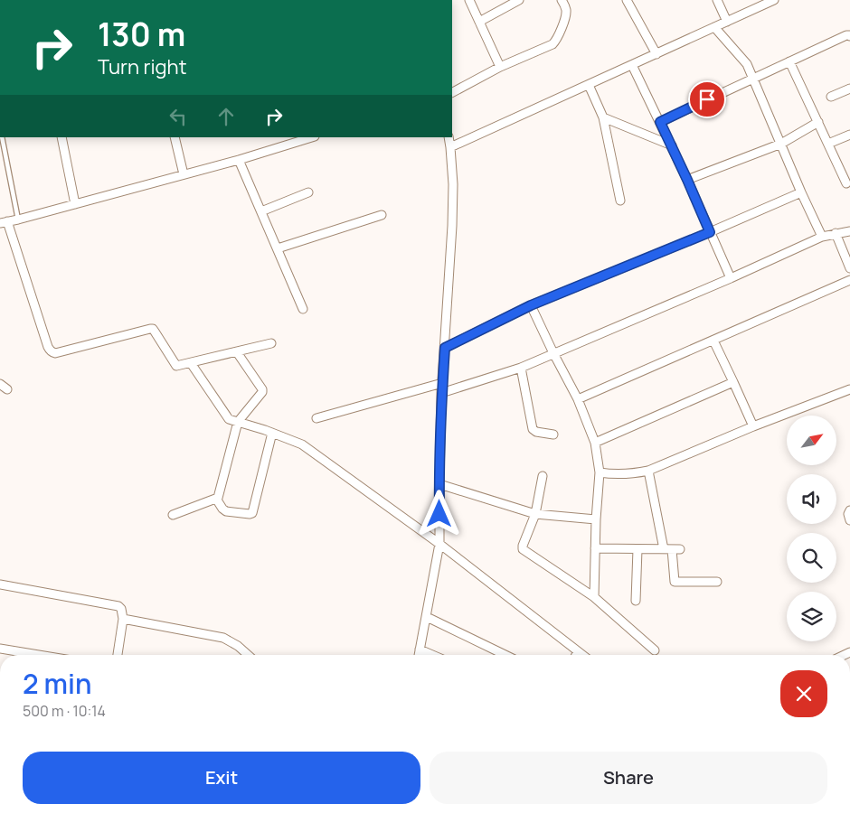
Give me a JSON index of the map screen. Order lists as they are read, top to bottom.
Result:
{
  "north": "top right",
  "page": {
    "turn": ["130 m", "Turn right"],
    "heading": ["2 min", "500 m · 10:14"],
    "buttons": ["Exit", "Share"]
  }
}
